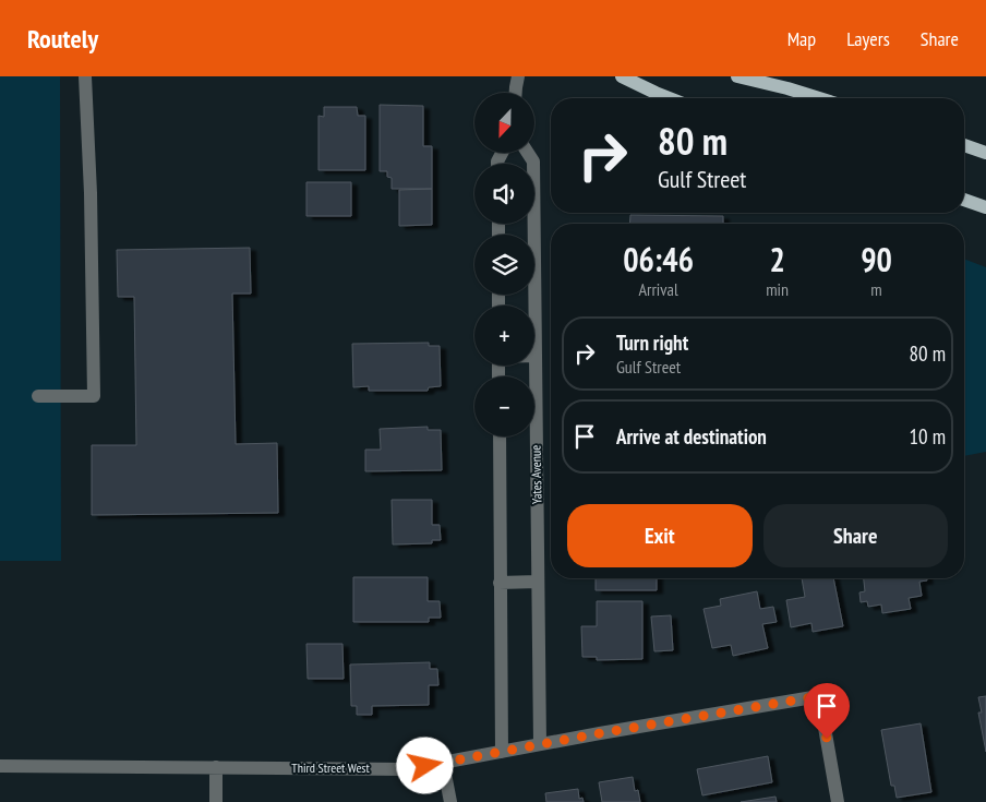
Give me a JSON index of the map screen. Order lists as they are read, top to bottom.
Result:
{
  "streets": {
    "street": ["Yates Avenue", "Third Street West"]
  },
  "crossings": [
    ["Yates Avenue", "Third Street West"]
  ],
  "north": "bottom",
  "page": {
    "header": "Routely",
    "nav": ["Map", "Layers", "Share"],
    "map_buttons": ["+", "−"],
    "turn": ["80 m", "Gulf Street"],
    "eta": [
      "06:46",
      "Arrival",
      "2",
      "min",
      "90",
      "m"
    ],
    "list": [
      {
        "name": "Turn right",
        "note": "Gulf Street",
        "value": "80 m"
      },
      {
        "name": "Arrive at destination",
        "value": "10 m"
      }
    ],
    "buttons": ["Exit", "Share"]
  }
}
